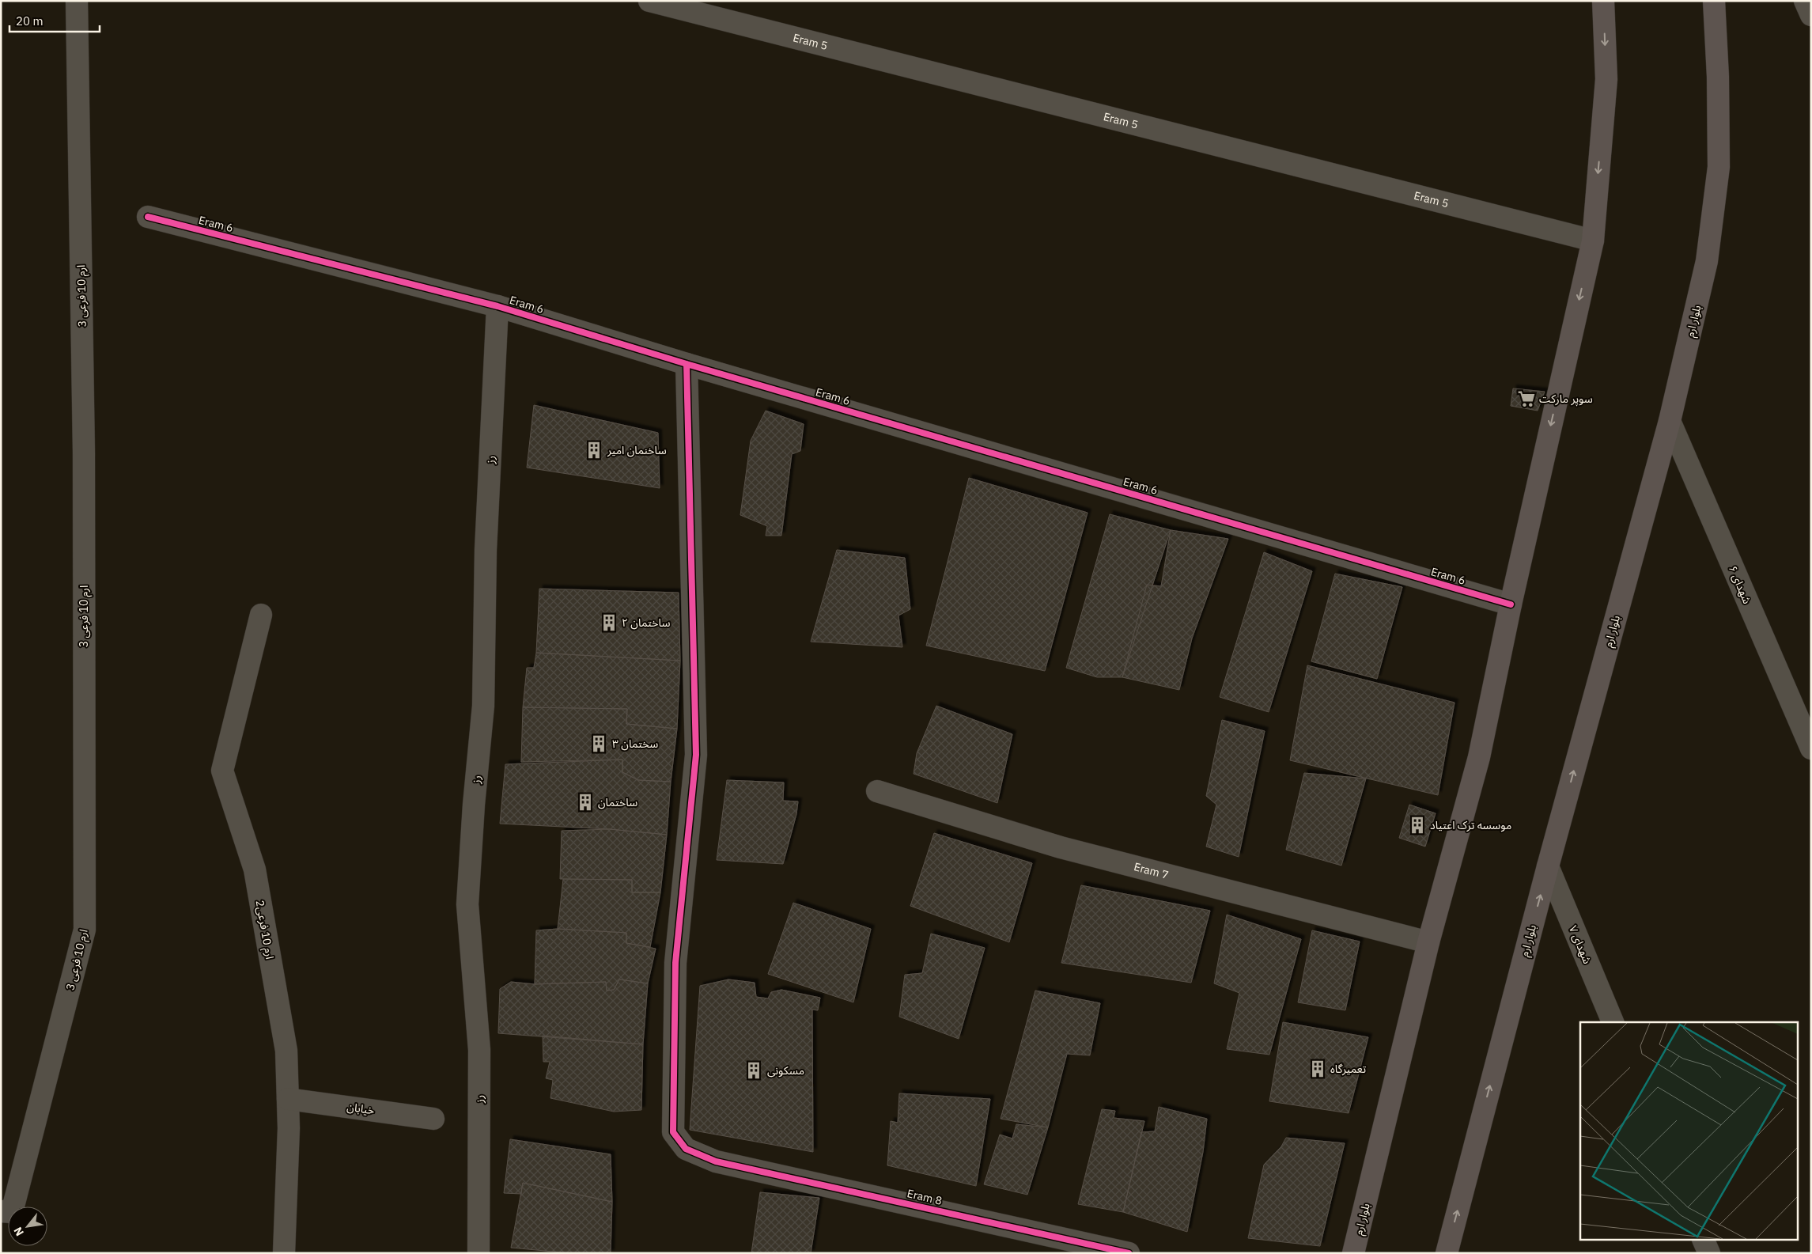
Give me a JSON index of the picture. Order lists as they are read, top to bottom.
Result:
{
  "streets": {
    "main road": ["بلوار ارم"],
    "street": [
      "Eram 5",
      "Eram 6",
      "ارم 10 فرعی 3",
      "رز",
      "شهدای ۶",
      "Eram 7",
      "ارم 10 فرعی2",
      "شهدای ۷",
      "خیابان",
      "Eram 8"
    ]
  },
  "crossings": [
    ["Eram 5", "بلوار ارم"],
    ["Eram 6", "بلوار ارم"],
    ["Eram 6", "رز"],
    ["Eram 6", "Eram 8"],
    ["بلوار ارم", "شهدای ۶"],
    ["بلوار ارم", "Eram 7"],
    ["بلوار ارم", "شهدای ۷"],
    ["ارم 10 فرعی2", "خیابان"]
  ],
  "places": {
    "supermarket": ["سوپر مارکت"],
    "building": [
      "ساخنمان امیر",
      "ساختمان ۲",
      "سختمان ۳",
      "ساختمان",
      "موسسه ترک اعتیاد",
      "تعمیرگاه",
      "مسکونی"
    ]
  },
  "scale_bar": "20 m",
  "north": "bottom left"
}
